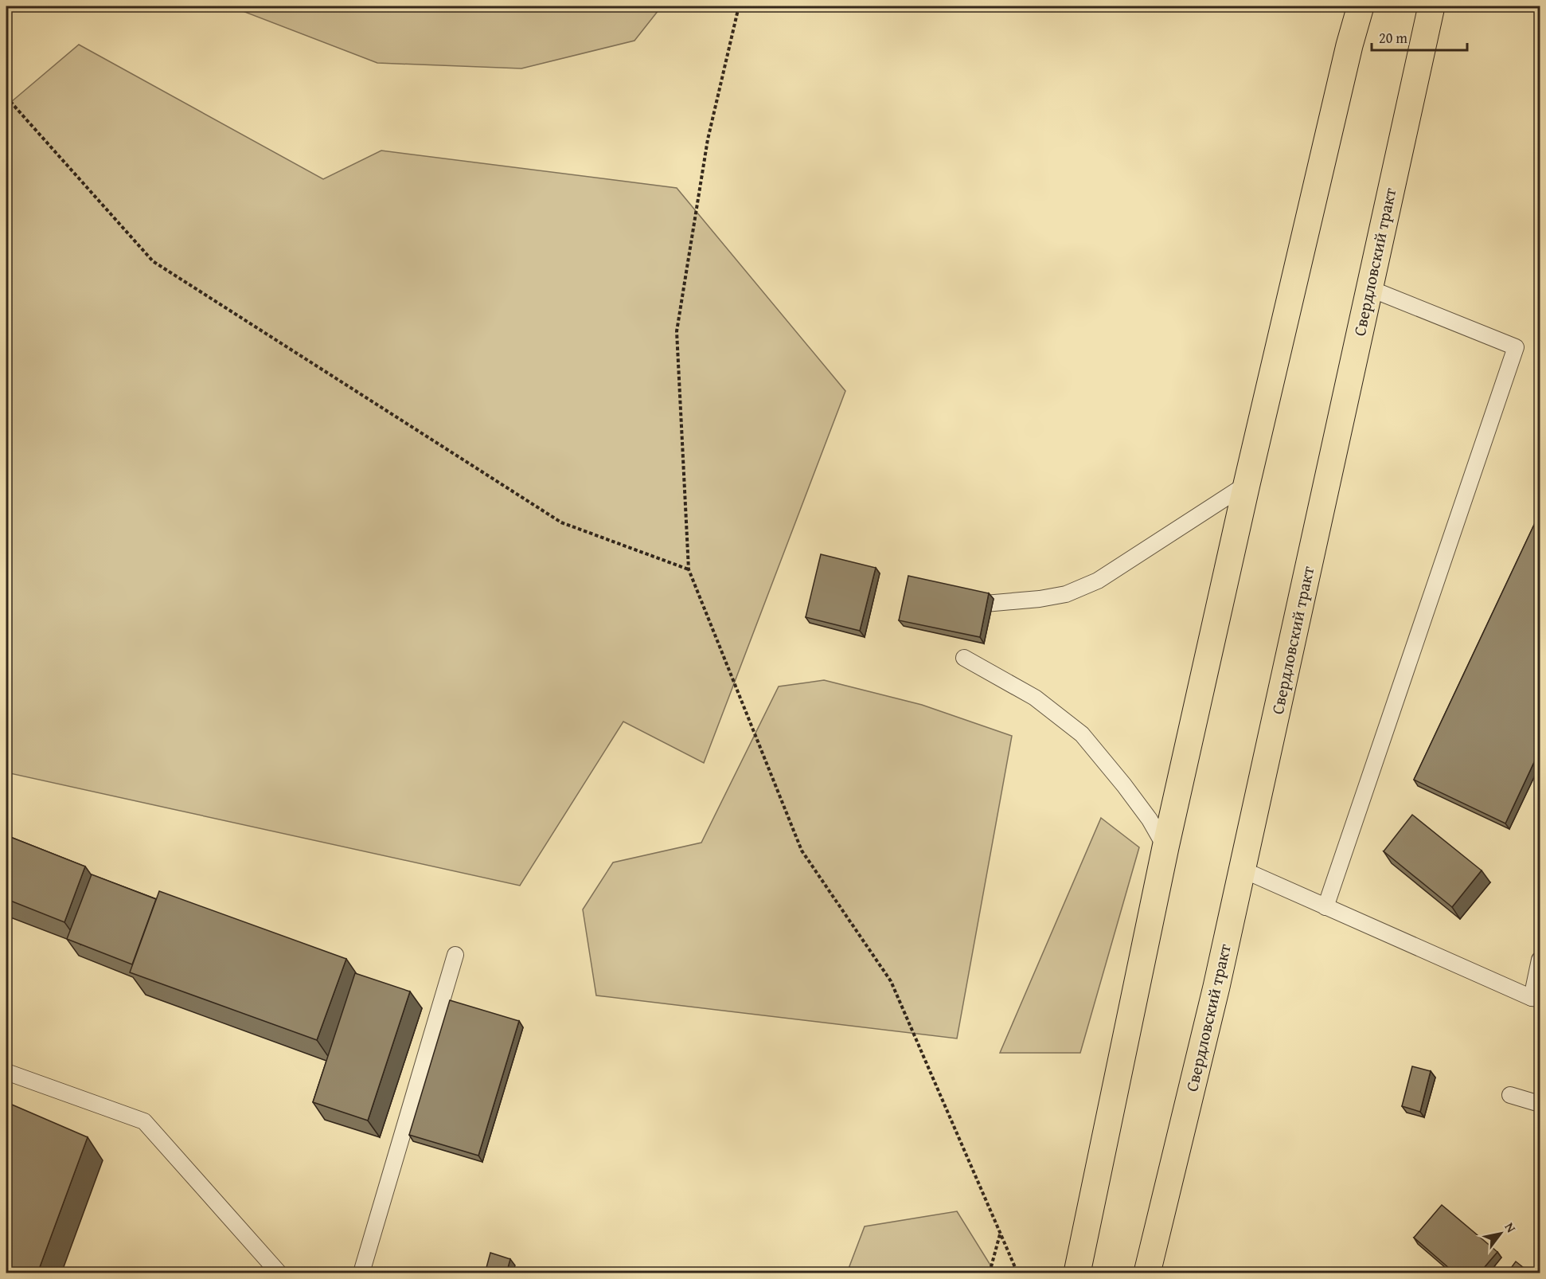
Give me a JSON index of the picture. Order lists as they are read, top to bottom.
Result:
{
  "streets": {
    "main road": ["Свердловский тракт"]
  },
  "scale_bar": "20 m",
  "north": "top right"
}
